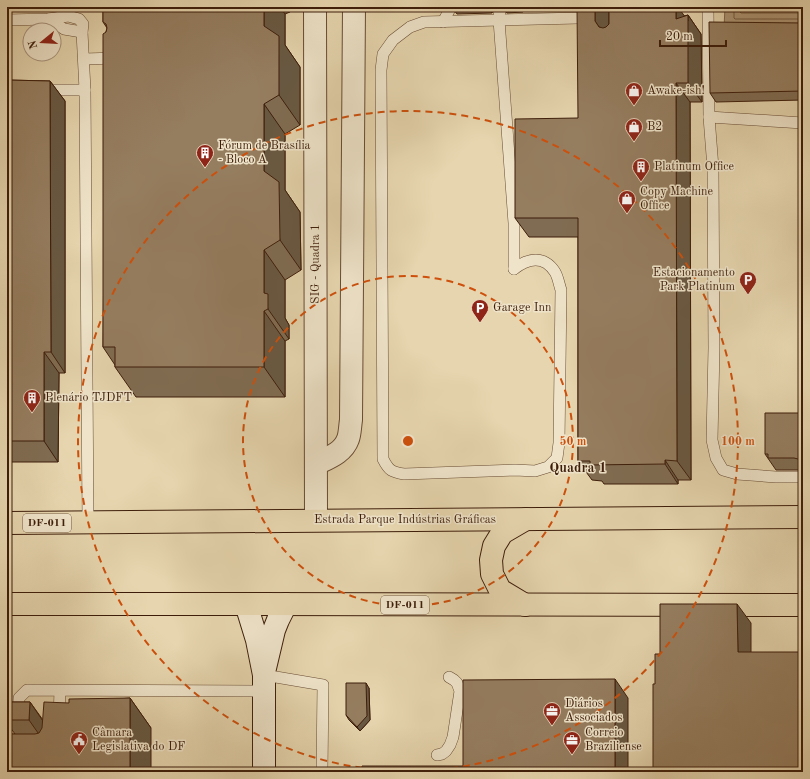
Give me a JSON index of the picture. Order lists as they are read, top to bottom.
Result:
{
  "streets": {
    "main road": ["Estrada Parque Indústrias Gráficas", "DF-011"],
    "street": ["SIG - Quadra 1"]
  },
  "crossings": [
    ["SIG - Quadra 1", "Estrada Parque Indústrias Gráficas"]
  ],
  "districts": ["Quadra 1"],
  "places": {
    "shop": ["Awake-ish!", "B2", "Copy Machine Office"],
    "building": ["Fórum de Brasília - Bloco A", "Platinum Office", "Plenário TJDFT"],
    "parking": ["Estacionamento Park Platinum", "Garage Inn"],
    "office": ["Diários Associados", "Correio Braziliense"],
    "public building": ["Câmara Legislativa do DF"]
  },
  "scale_bar": "20 m",
  "north": "left",
  "rings": ["50 m", "100 m"]
}
